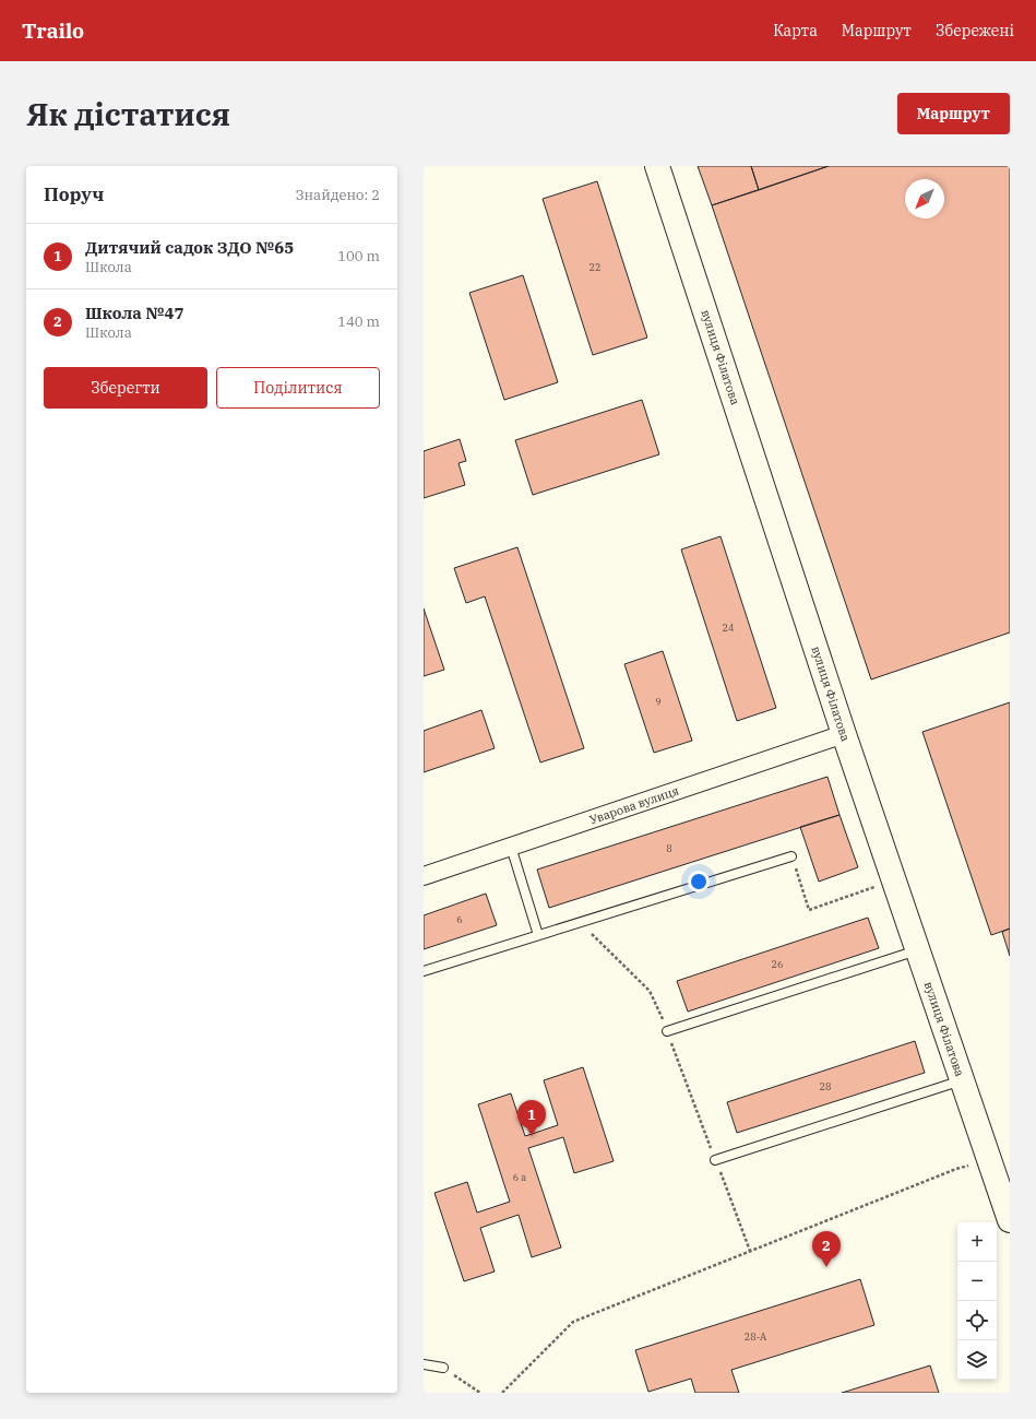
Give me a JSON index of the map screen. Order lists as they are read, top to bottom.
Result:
{
  "streets": {
    "street": ["вулиця Філатова", "Уварова вулиця"]
  },
  "crossings": [
    ["вулиця Філатова", "Уварова вулиця"]
  ],
  "house_numbers": [
    "22",
    "24",
    "9",
    "8",
    "6",
    "26",
    "28",
    "6 а",
    "28-А"
  ],
  "north": "bottom left",
  "page": {
    "header": "Trailo",
    "nav": ["Карта", "Маршрут", "Збережені"],
    "buttons": [
      "Маршрут",
      ["Зберегти", "Поділитися"]
    ],
    "title": "Як дістатися",
    "heading": ["Поруч", "Знайдено: 2"],
    "list": [
      {
        "mark": "1",
        "name": "Дитячий садок ЗДО №65",
        "note": "Школа",
        "value": "100 m"
      },
      {
        "mark": "2",
        "name": "Школа №47",
        "note": "Школа",
        "value": "140 m"
      }
    ],
    "pins": ["1", "2"],
    "map_buttons": ["+", "−"]
  }
}
